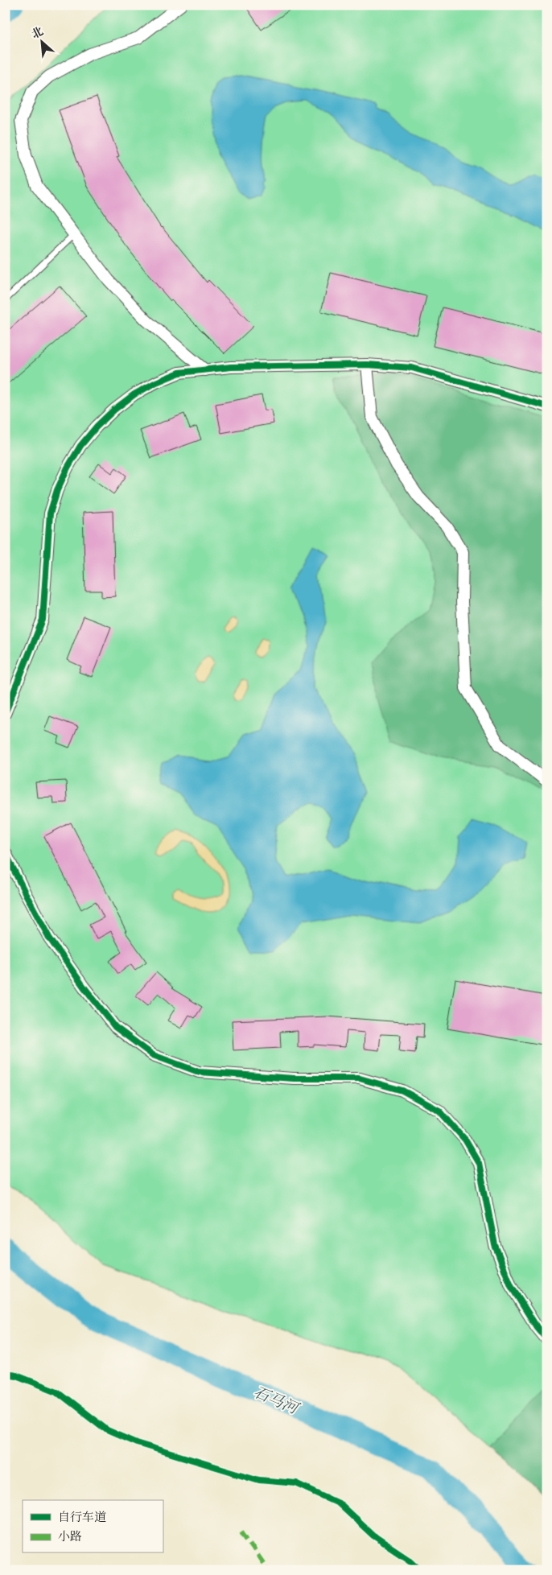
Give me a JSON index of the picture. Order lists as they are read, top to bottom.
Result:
{
  "water": ["石马河"],
  "legend": ["自行车道", "小路"],
  "north": "top left"
}
